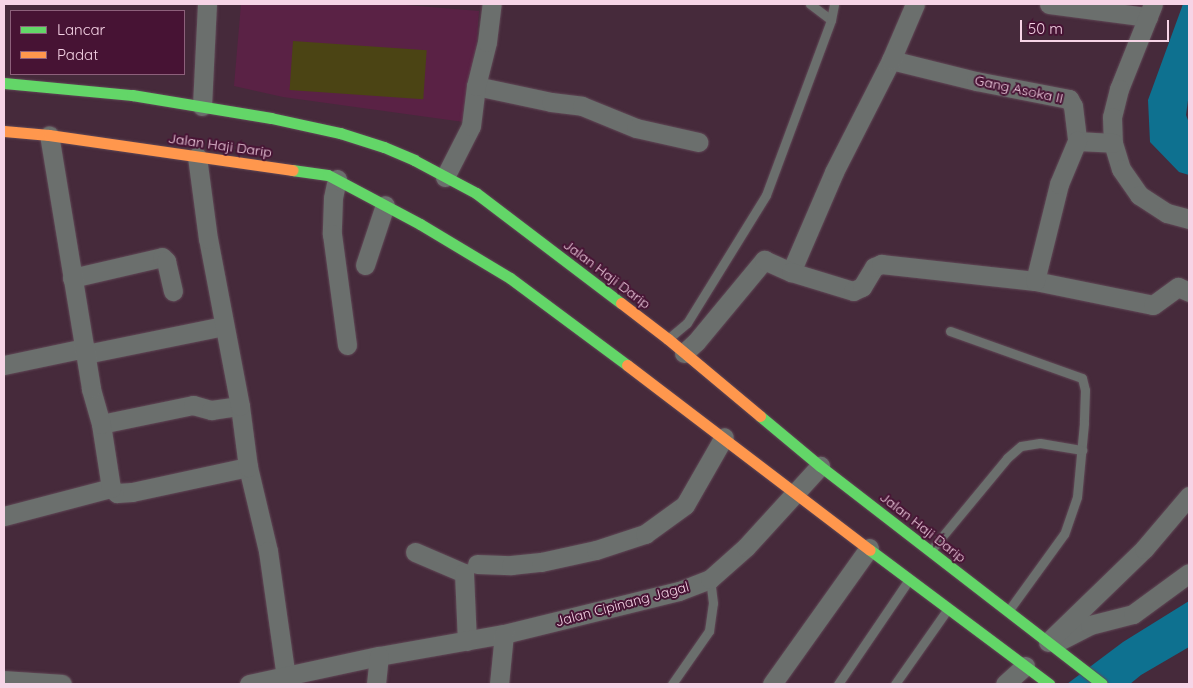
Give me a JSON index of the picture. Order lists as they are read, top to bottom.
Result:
{
  "streets": {
    "main road": ["Jalan Haji Darip"],
    "street": ["Gang Asoka II", "Jalan Cipinang Jagal"]
  },
  "crossings": [
    ["Jalan Haji Darip", "Jalan Cipinang Jagal"]
  ],
  "legend": ["Lancar", "Padat"],
  "scale_bar": "50 m"
}
